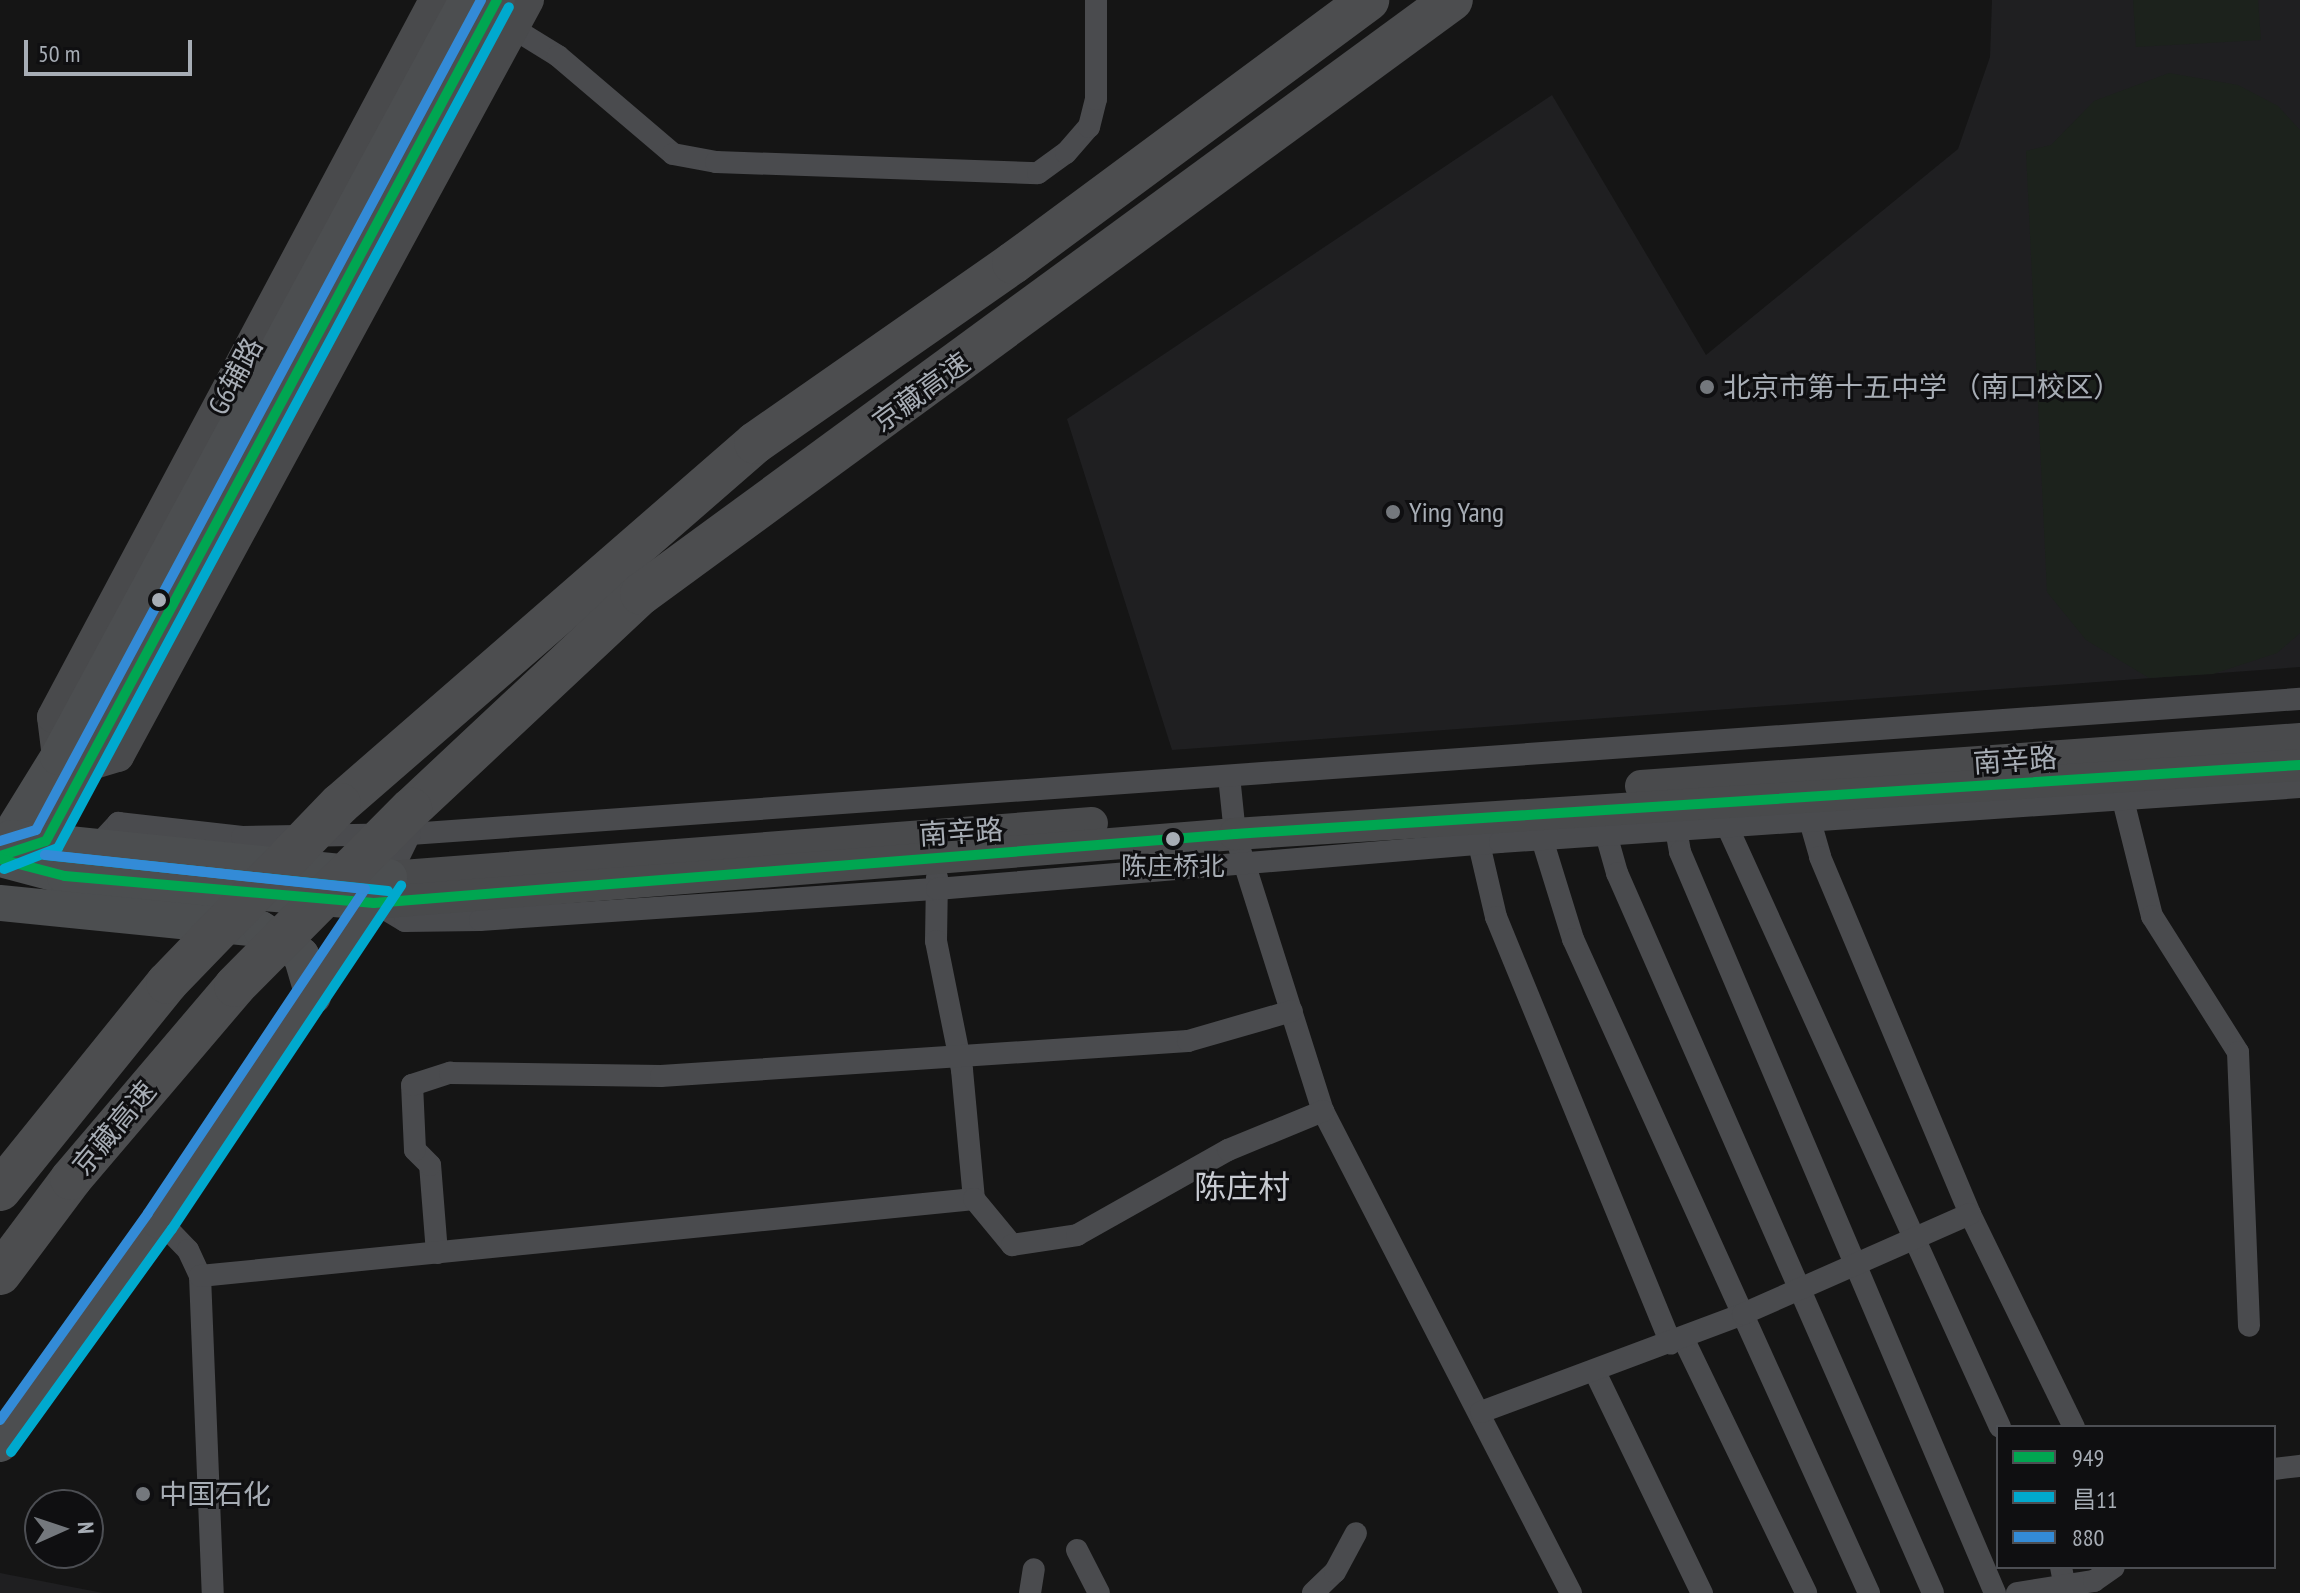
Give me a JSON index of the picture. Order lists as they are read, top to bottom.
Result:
{
  "streets": {
    "highway": ["京藏高速"],
    "main road": ["G6辅路", "南辛路"]
  },
  "districts": ["陈庄村"],
  "places": [
    "北京市第十五中学 （南口校区）",
    "Ying Yang",
    "陈庄桥北",
    "中国石化"
  ],
  "lines": ["transit line 949", "transit line 880", "transit line 昌11"],
  "legend": ["949", "昌11", "880"],
  "scale_bar": "50 m",
  "north": "right"
}
